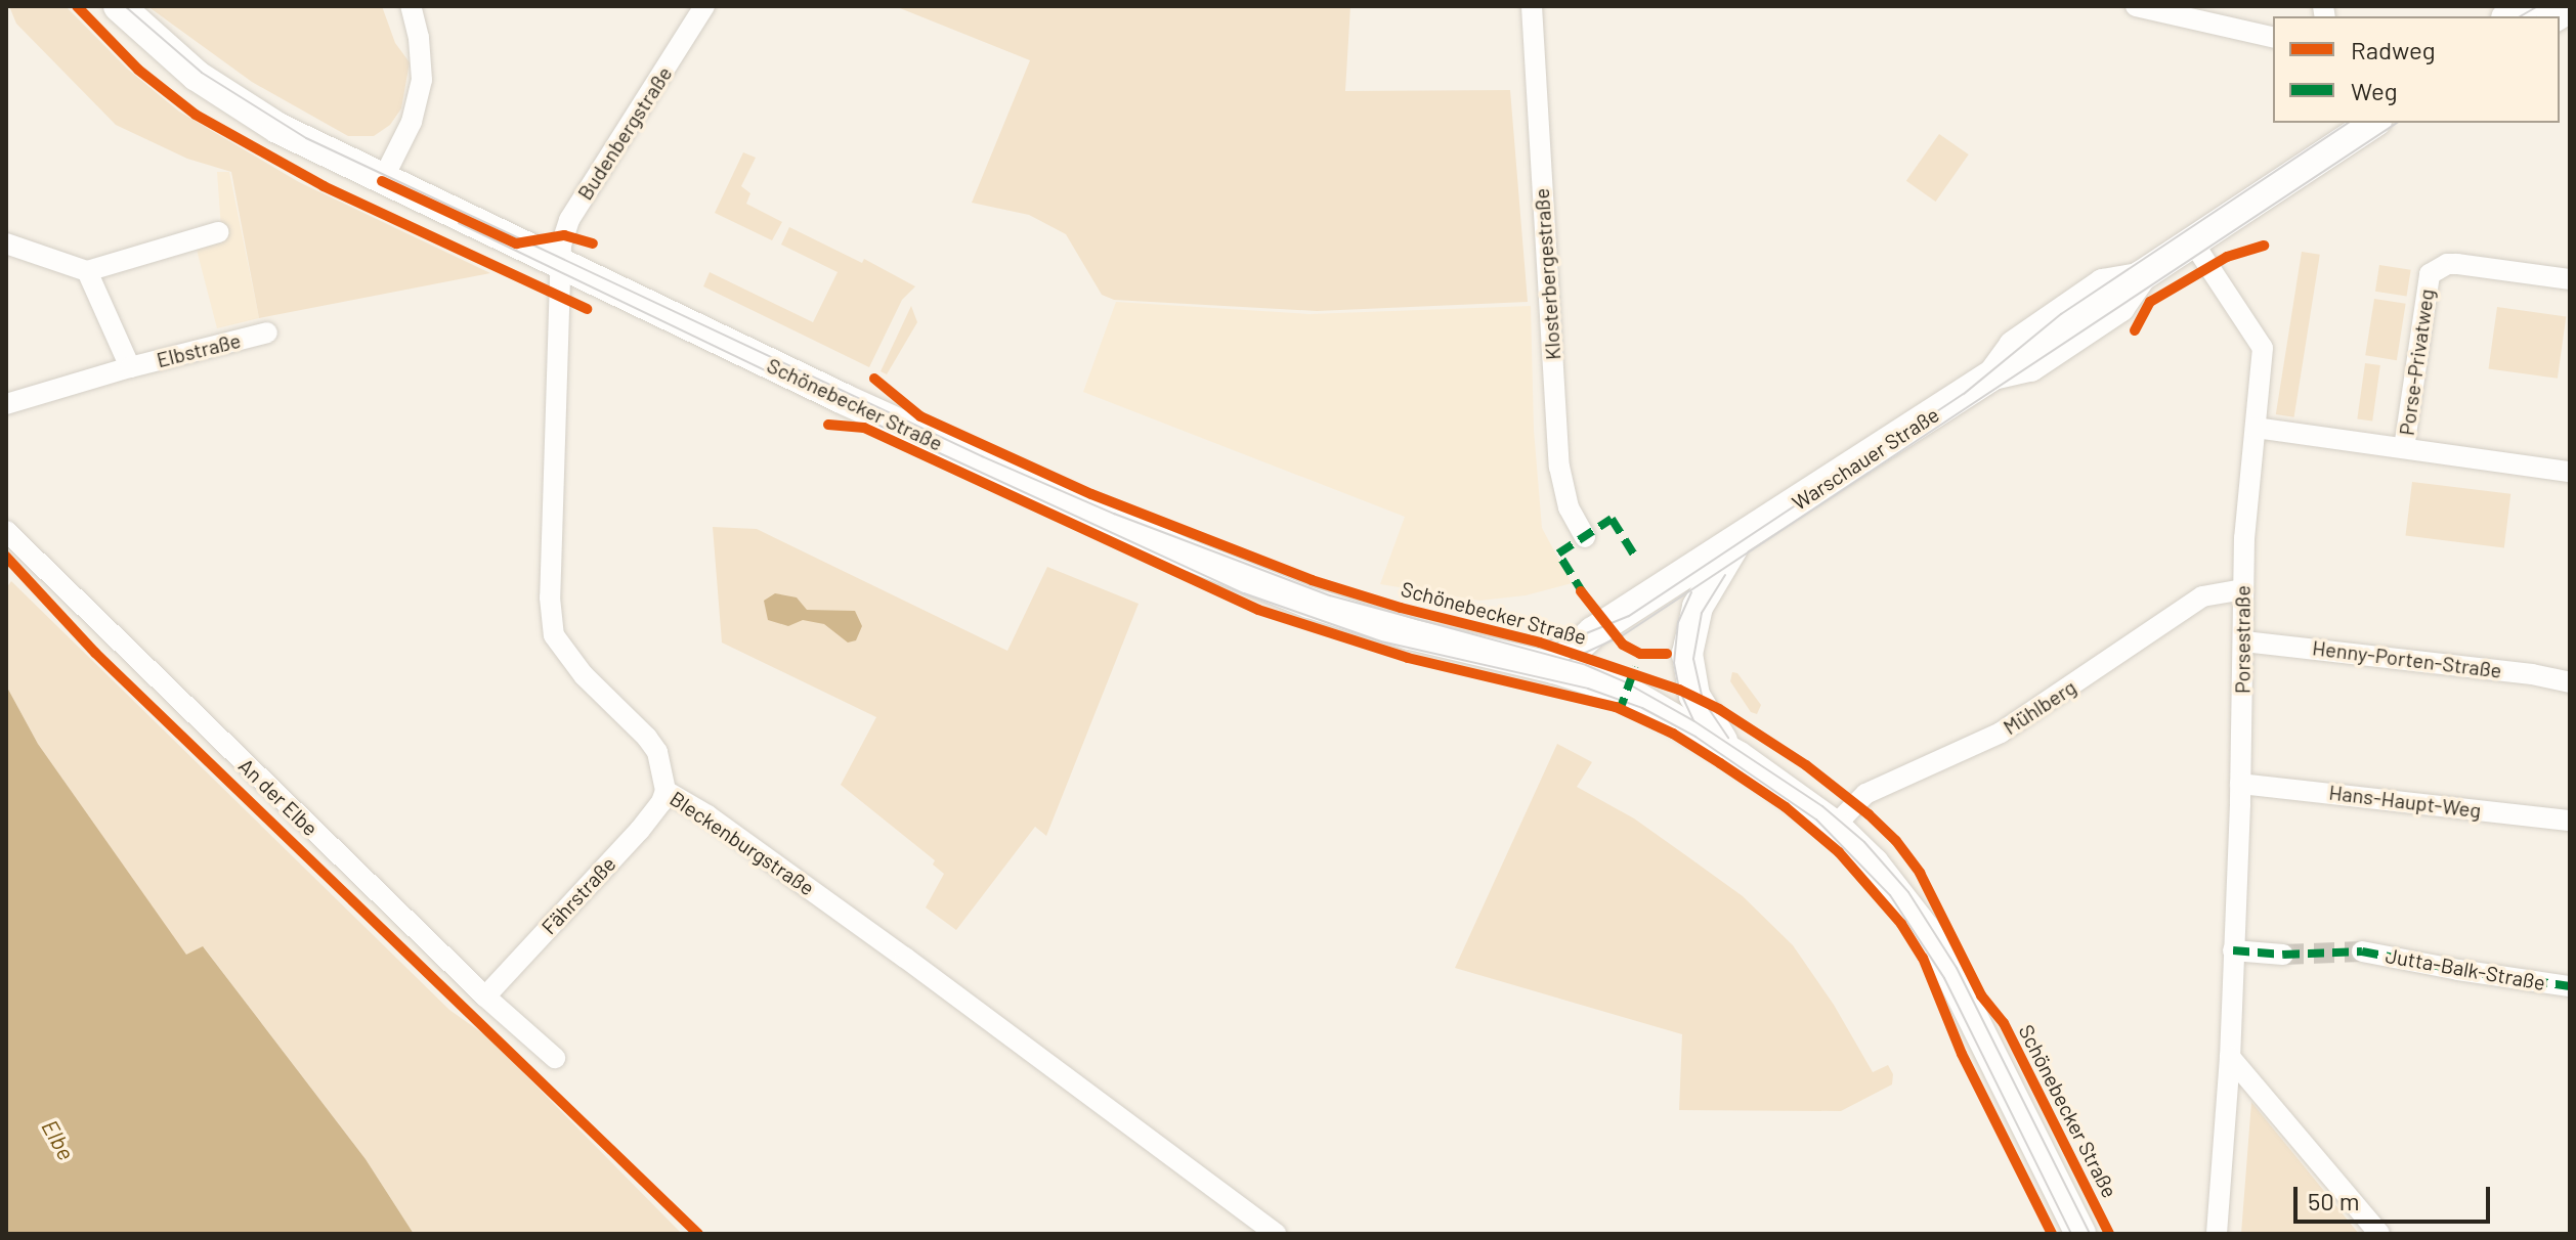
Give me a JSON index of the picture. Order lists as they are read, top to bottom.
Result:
{
  "streets": {
    "main road": ["Schönebecker Straße", "Warschauer Straße"],
    "street": [
      "Budenbergstraße",
      "Klosterbergestraße",
      "Elbstraße",
      "Porse-Privatweg",
      "Porsestraße",
      "Henny-Porten-Straße",
      "Mühlberg",
      "An der Elbe",
      "Hans-Haupt-Weg",
      "Bleckenburgstraße",
      "Fährstraße",
      "Jutta-Balk-Straße"
    ]
  },
  "crossings": [
    ["Budenbergstraße", "Schönebecker Straße"],
    ["Budenbergstraße", "Bleckenburgstraße"],
    ["Porse-Privatweg", "Porsestraße"],
    ["Schönebecker Straße", "Warschauer Straße"],
    ["Schönebecker Straße", "Mühlberg"],
    ["Schönebecker Straße", "Bleckenburgstraße"],
    ["Warschauer Straße", "Porsestraße"],
    ["Porsestraße", "Henny-Porten-Straße"],
    ["Porsestraße", "Mühlberg"],
    ["Porsestraße", "Hans-Haupt-Weg"],
    ["An der Elbe", "Fährstraße"],
    ["Bleckenburgstraße", "Fährstraße"]
  ],
  "water": ["Elbe"],
  "legend": ["Radweg", "Weg"],
  "scale_bar": "50 m"
}
